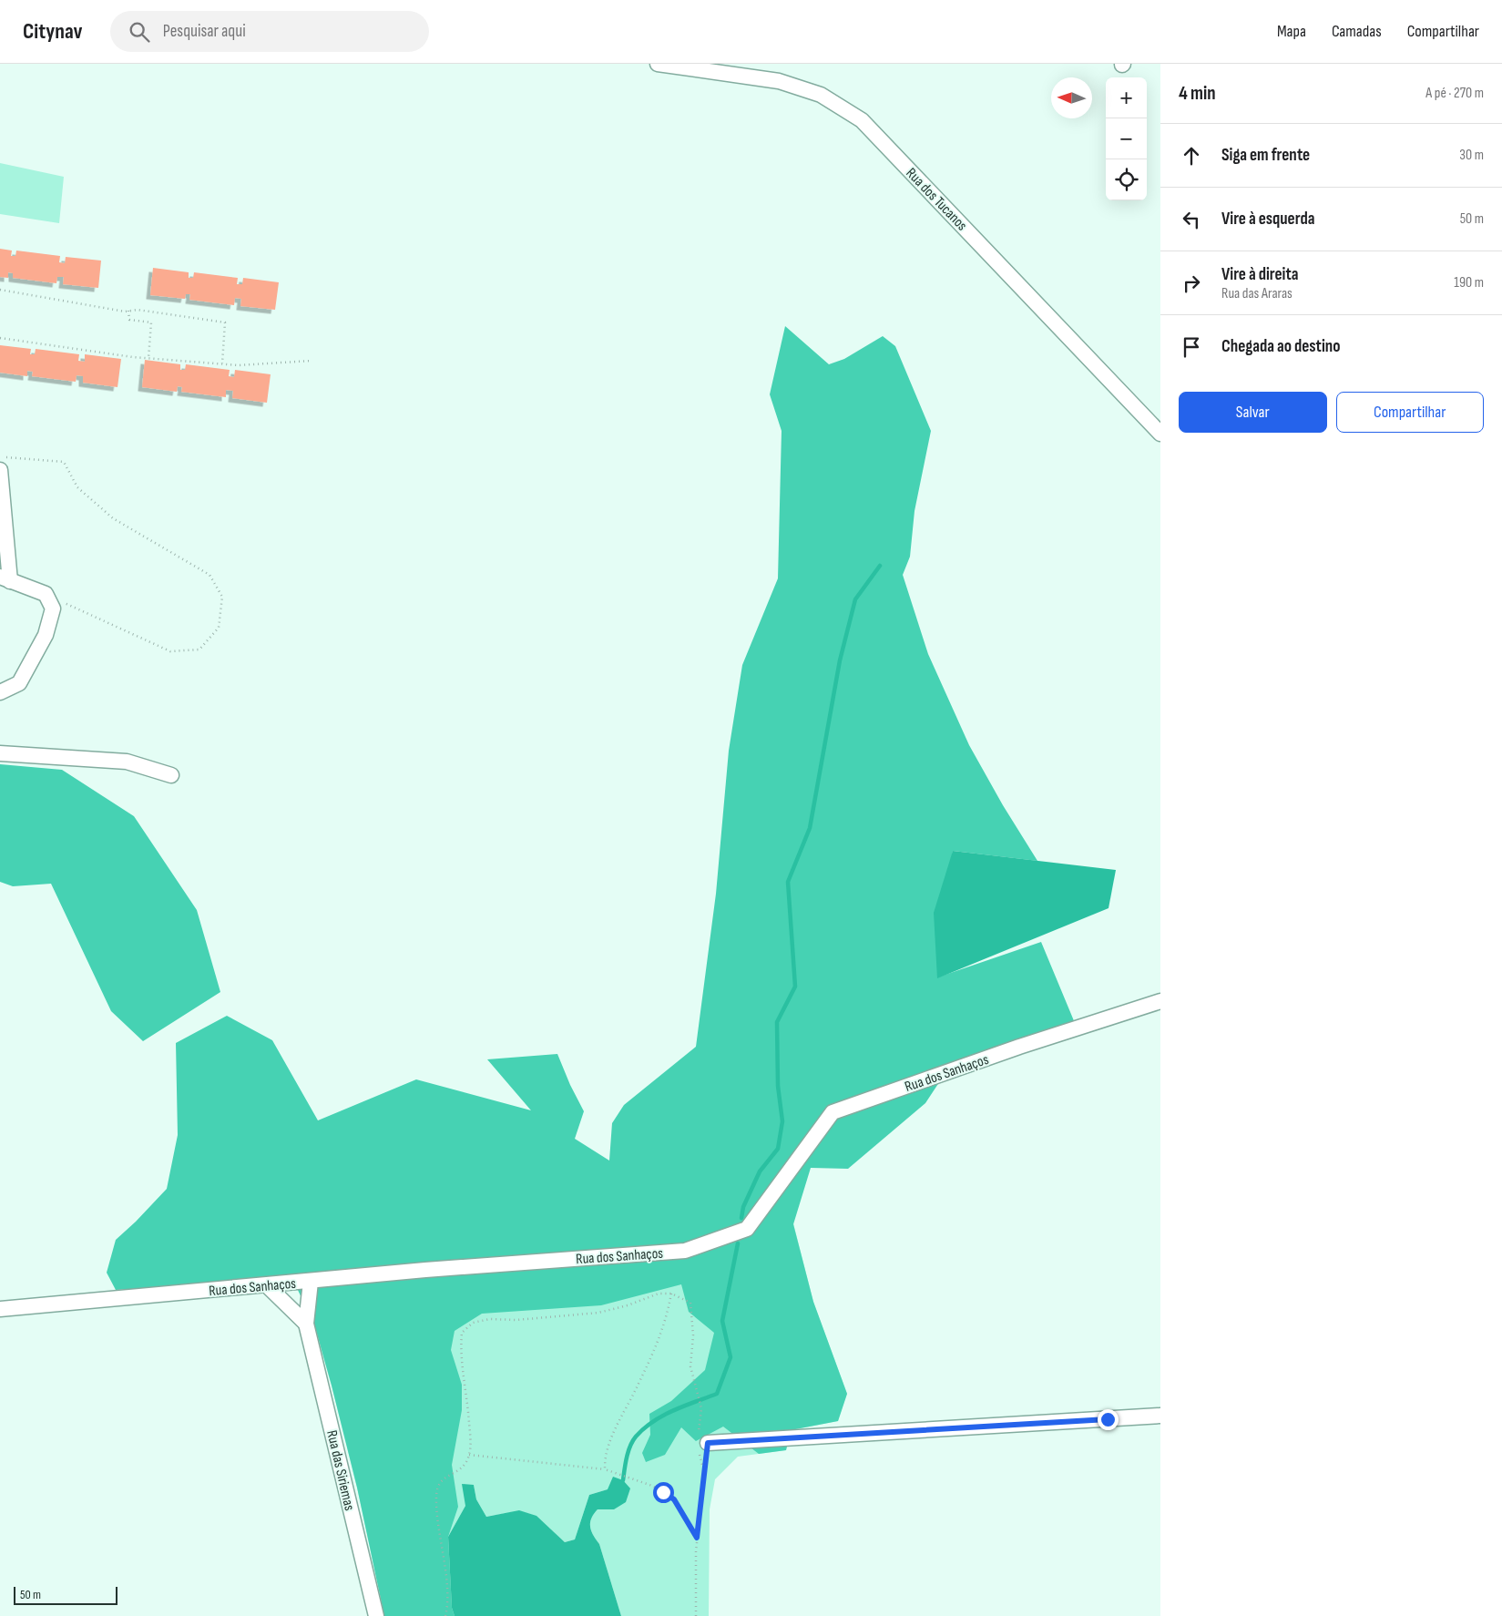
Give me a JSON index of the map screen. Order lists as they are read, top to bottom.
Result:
{
  "streets": {
    "street": ["Rua dos Tucanos", "Rua dos Sanhaços", "Rua das Siriemas"]
  },
  "crossings": [
    ["Rua dos Sanhaços", "Rua das Siriemas"]
  ],
  "scale_bar": "50 m",
  "north": "left",
  "page": {
    "header": "Citynav",
    "search": "Pesquisar aqui",
    "nav": ["Mapa", "Camadas", "Compartilhar"],
    "heading": ["4 min", "A pé · 270 m"],
    "map_buttons": ["+", "−"],
    "list": [
      ["Siga em frente", "30 m"],
      ["Vire à esquerda", "50 m"],
      ["Vire à direita", "Rua das Araras", "190 m"],
      "Chegada ao destino"
    ],
    "buttons": ["Salvar", "Compartilhar"],
    "scale": "50 m"
  }
}
